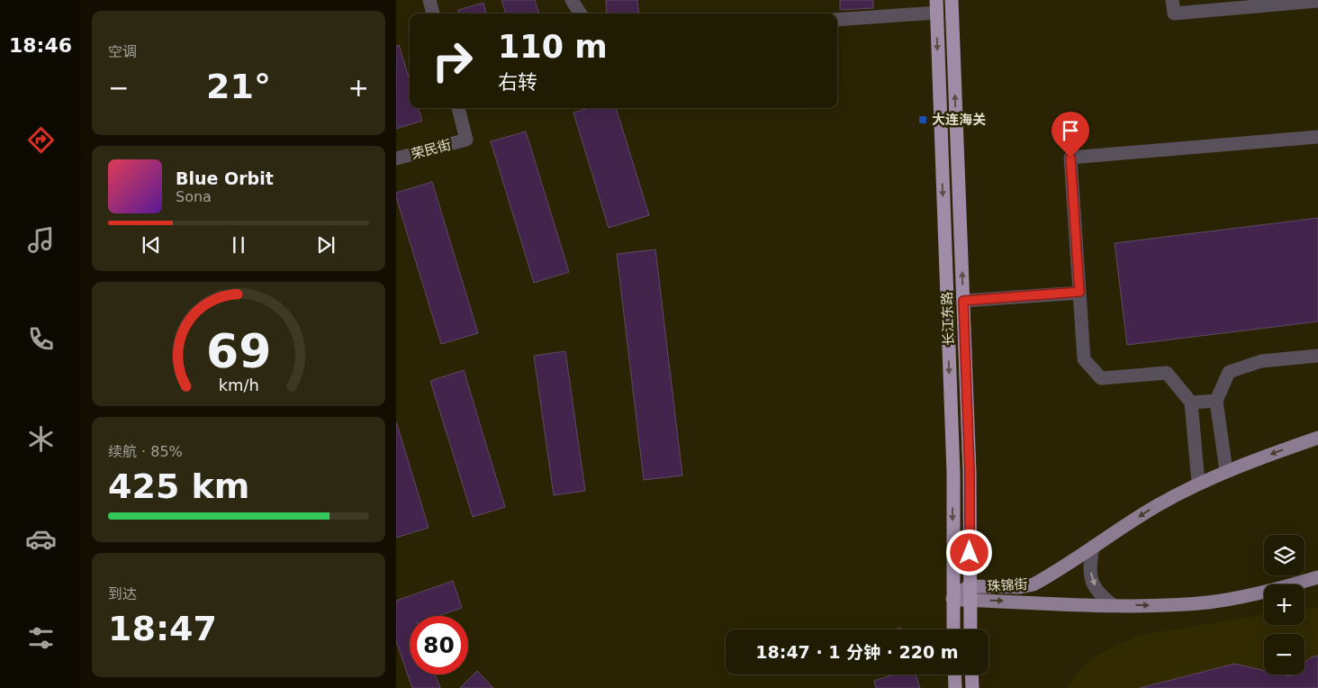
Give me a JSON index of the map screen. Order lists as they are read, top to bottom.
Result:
{
  "streets": {
    "highway": ["长江东路"],
    "main road": ["珠锦街"],
    "street": ["荣民街"]
  },
  "crossings": [
    ["长江东路", "珠锦街"]
  ],
  "places": {
    "transit": ["大连海关"]
  },
  "page": {
    "tabs": "18:46",
    "tile": [
      "空调",
      ["续航 · 85%", "425 km"],
      ["到达", "18:47"]
    ],
    "turn": ["110 m", "右转"],
    "heat": ["−", "21°", "+"],
    "song": ["Blue Orbit", "Sona"],
    "map_buttons": ["+", "−"],
    "limit": "80",
    "trip": "18:47 · 1 分钟 · 220 m",
    "gauge": ["69", "km/h"]
  }
}
